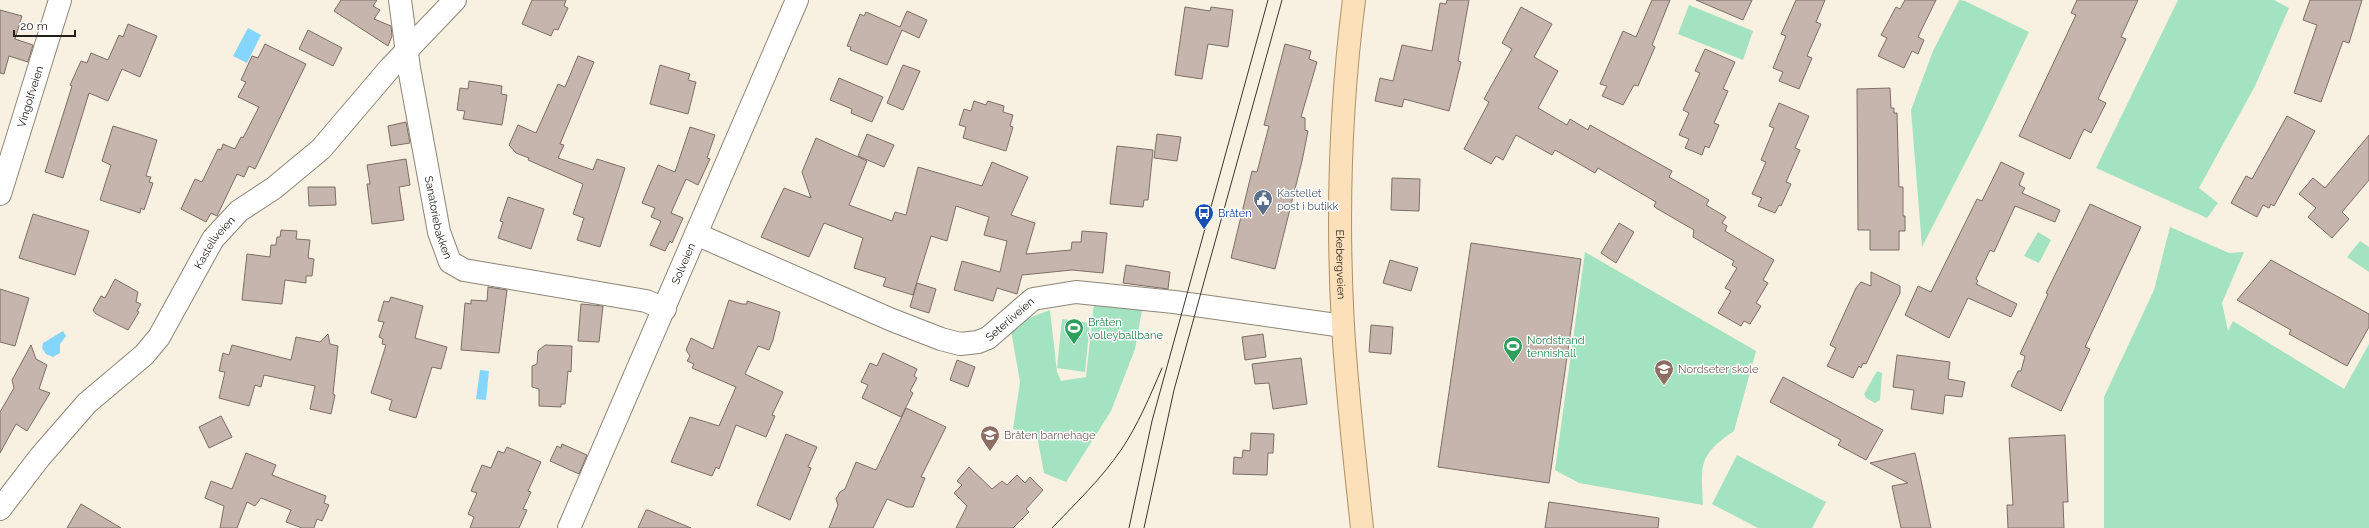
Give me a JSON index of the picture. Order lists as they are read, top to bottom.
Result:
{
  "streets": {
    "main road": ["Ekebergveien"],
    "street": [
      "Vingolfveien",
      "Sanatoriebakken",
      "Kastellveien",
      "Solveien",
      "Seterliveien"
    ]
  },
  "crossings": [
    ["Sanatoriebakken", "Kastellveien"],
    ["Sanatoriebakken", "Solveien"],
    ["Solveien", "Seterliveien"],
    ["Ekebergveien", "Seterliveien"]
  ],
  "places": {
    "public building": ["Kastellet post i butikk"],
    "bus stop": ["Bråten"],
    "sports": ["Bråten volleyballbane", "Nordstrand tennishall"],
    "school or university": ["Nordseter skole", "Bråten barnehage"]
  },
  "scale_bar": "20 m"
}
